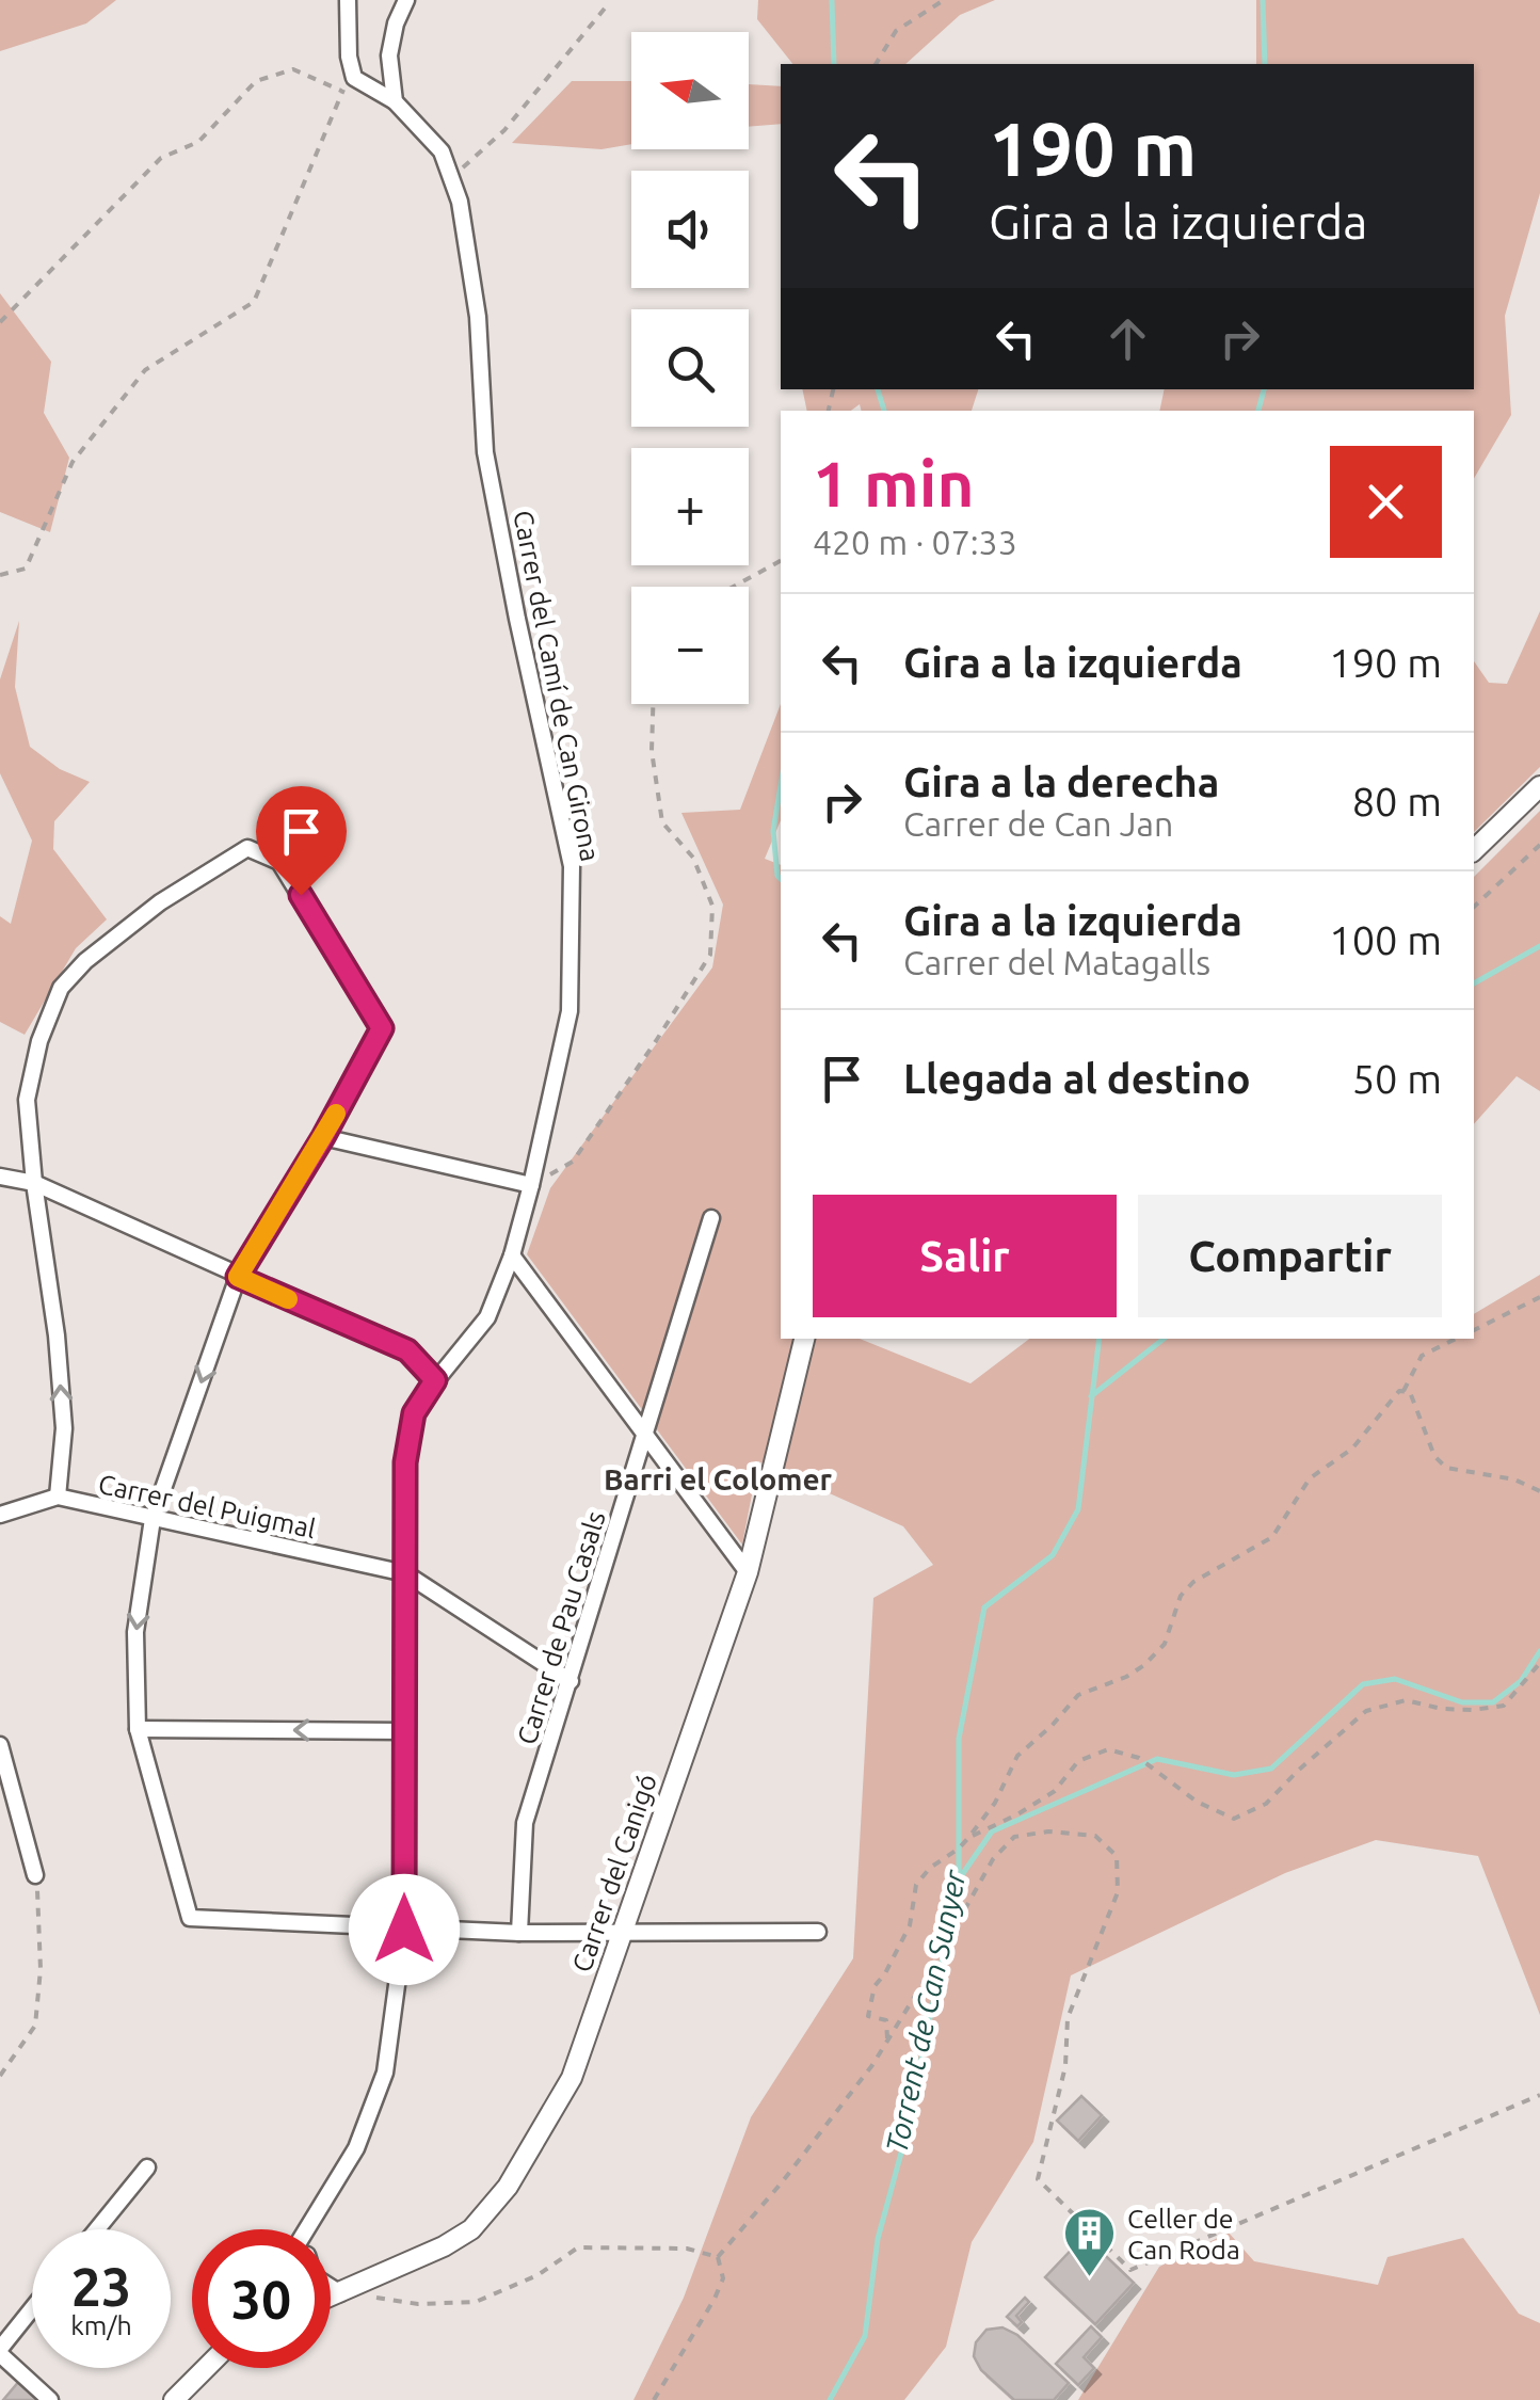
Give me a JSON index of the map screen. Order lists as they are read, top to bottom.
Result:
{
  "streets": {
    "street": [
      "Carrer del Camí de Can Girona",
      "Carrer del Puigmal",
      "Carrer de Pau Casals",
      "Carrer del Canigó"
    ]
  },
  "crossings": [
    ["Carrer del Camí de Can Girona", "Carrer del Puigmal"]
  ],
  "districts": ["Barri el Colomer"],
  "water": ["Torrent de Can Sunyer"],
  "places": {
    "building": ["Celler de Can Roda"]
  },
  "north": "left",
  "page": {
    "map_buttons": ["+", "−"],
    "turn": ["190 m", "Gira a la izquierda"],
    "heading": ["1 min", "420 m · 07:33"],
    "list": [
      {
        "name": "Gira a la izquierda",
        "value": "190 m"
      },
      {
        "name": "Gira a la derecha",
        "note": "Carrer de Can Jan",
        "value": "80 m"
      },
      {
        "name": "Gira a la izquierda",
        "note": "Carrer del Matagalls",
        "value": "100 m"
      },
      {
        "name": "Llegada al destino",
        "value": "50 m"
      }
    ],
    "buttons": ["Salir", "Compartir"],
    "speed": "23 km/h",
    "limit": "30"
  }
}
